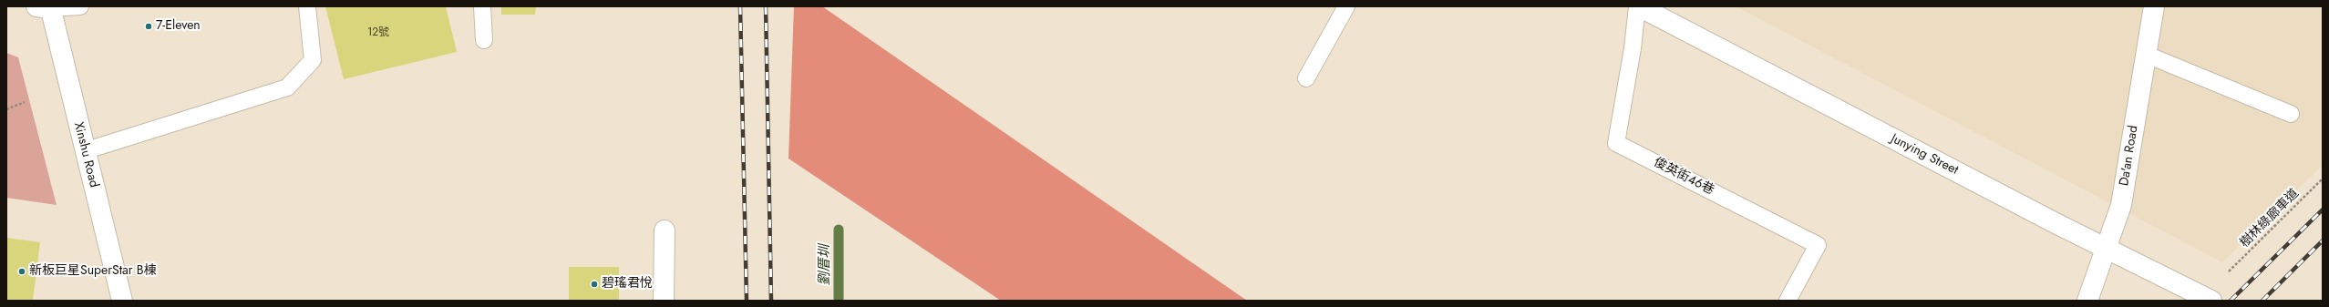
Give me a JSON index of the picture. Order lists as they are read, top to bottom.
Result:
{
  "streets": {
    "street": ["Xinshu Road", "Junying Street", "Da'an Road"],
    "lane": ["俊英街46巷"],
    "path": ["樹林綠廊車道"]
  },
  "crossings": [
    ["Junying Street", "Da'an Road"],
    ["Junying Street", "俊英街46巷"]
  ],
  "water": ["劉厝圳"],
  "places": ["7-Eleven", "新板巨星SuperStar B棟", "碧瑤君悅"],
  "house_numbers": ["12號"]
}
